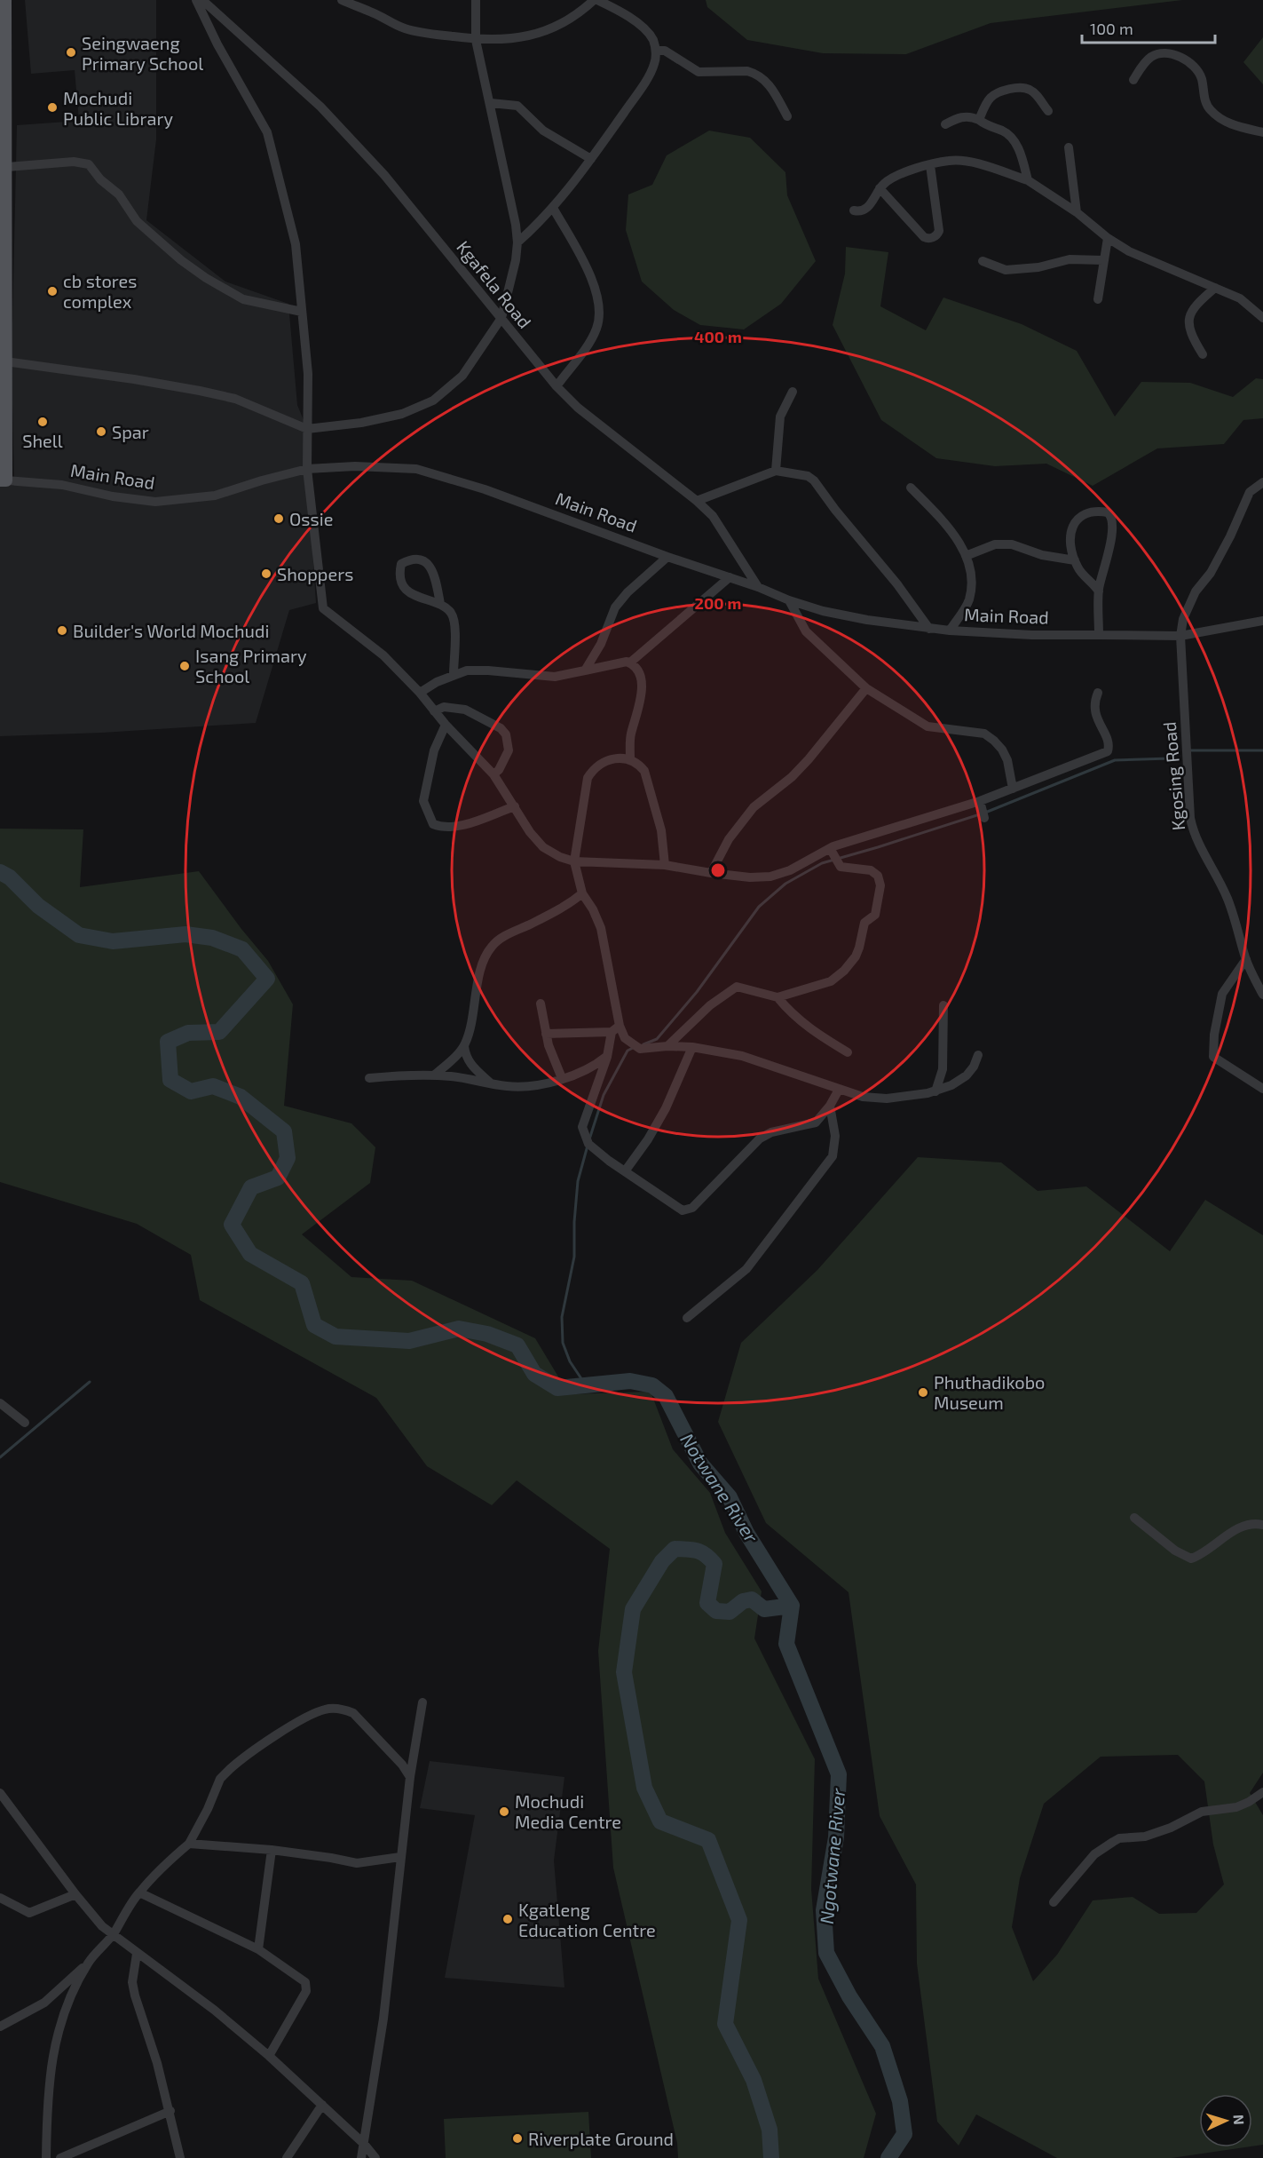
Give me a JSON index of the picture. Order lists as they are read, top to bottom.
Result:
{
  "streets": {
    "street": ["Kgafela Road", "Main Road", "Kgosing Road"]
  },
  "crossings": [
    ["Kgafela Road", "Main Road"],
    ["Main Road", "Kgosing Road"]
  ],
  "water": ["Notwane River", "Ngotwane River"],
  "places": [
    "Seingwaeng Primary School",
    "Mochudi Public Library",
    "cb stores complex",
    "Shell",
    "Spar",
    "Ossie",
    "Shoppers",
    "Builder's World Mochudi",
    "Isang Primary School",
    "Phuthadikobo Museum",
    "Mochudi Media Centre",
    "Kgatleng Education Centre",
    "Riverplate Ground"
  ],
  "scale_bar": "100 m",
  "north": "right",
  "rings": ["400 m", "200 m"]
}
